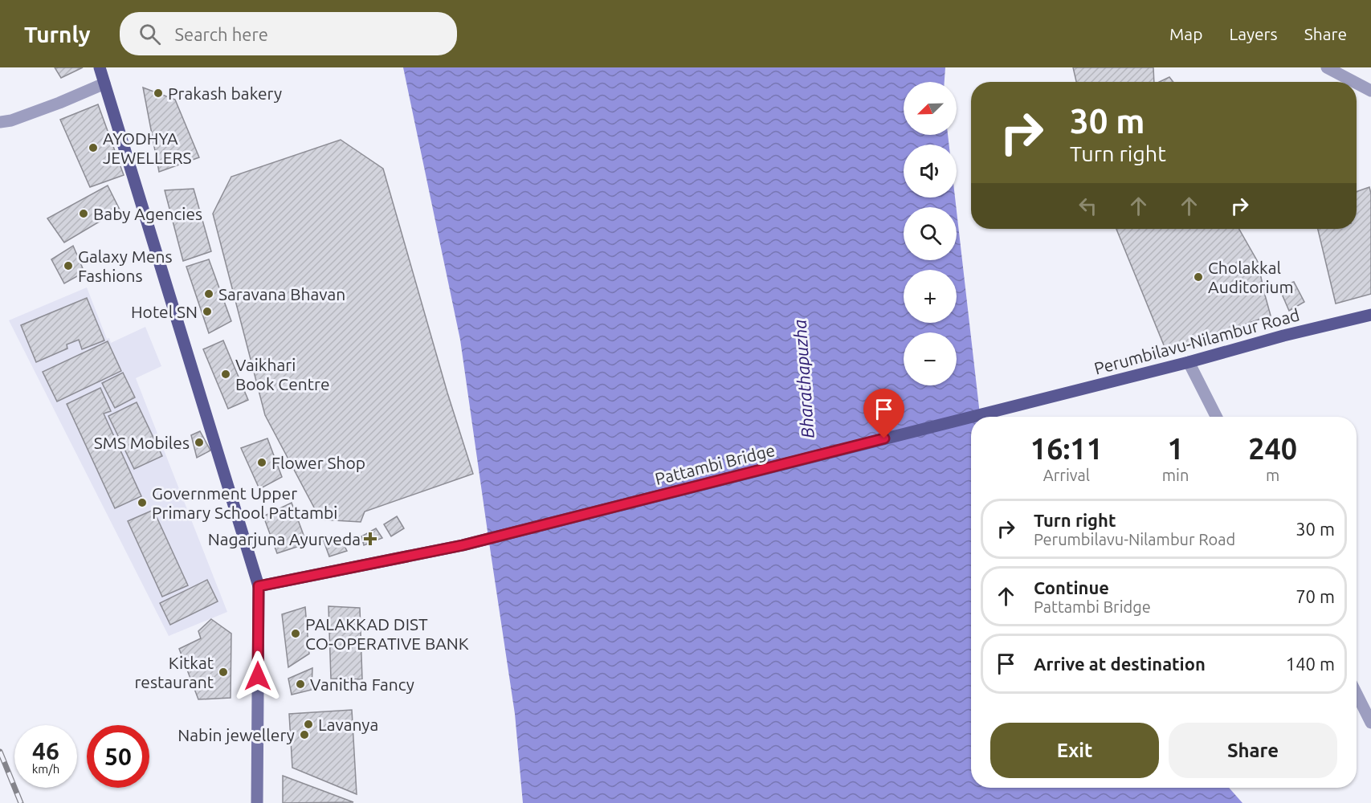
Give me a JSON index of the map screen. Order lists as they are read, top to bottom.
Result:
{
  "streets": {
    "main road": ["Perumbilavu-Nilambur Road", "Pattambi Bridge"]
  },
  "crossings": [
    ["Perumbilavu-Nilambur Road", "Pattambi Bridge"]
  ],
  "water": ["Bharathapuzha"],
  "places": {
    "other": [
      "Prakash bakery",
      "AYODHYA JEWELLERS",
      "Baby Agencies",
      "Galaxy Mens Fashions",
      "Cholakkal Auditorium",
      "Saravana Bhavan",
      "Hotel SN",
      "Vaikhari Book Centre",
      "SMS Mobiles",
      "Flower Shop",
      "Government Upper Primary School Pattambi",
      "PALAKKAD DIST CO-OPERATIVE BANK",
      "Kitkat restaurant",
      "Vanitha Fancy",
      "Lavanya",
      "Nabin jewellery"
    ],
    "health": ["Nagarjuna Ayurveda"]
  },
  "north": "bottom left",
  "page": {
    "header": "Turnly",
    "search": "Search here",
    "nav": ["Map", "Layers", "Share"],
    "map_buttons": ["+", "−"],
    "turn": ["30 m", "Turn right"],
    "eta": [
      "16:11",
      "Arrival",
      "1",
      "min",
      "240",
      "m"
    ],
    "list": [
      {
        "name": "Turn right",
        "note": "Perumbilavu-Nilambur Road",
        "value": "30 m"
      },
      {
        "name": "Continue",
        "note": "Pattambi Bridge",
        "value": "70 m"
      },
      {
        "name": "Arrive at destination",
        "value": "140 m"
      }
    ],
    "buttons": ["Exit", "Share"],
    "speed": "46 km/h",
    "limit": "50"
  }
}
